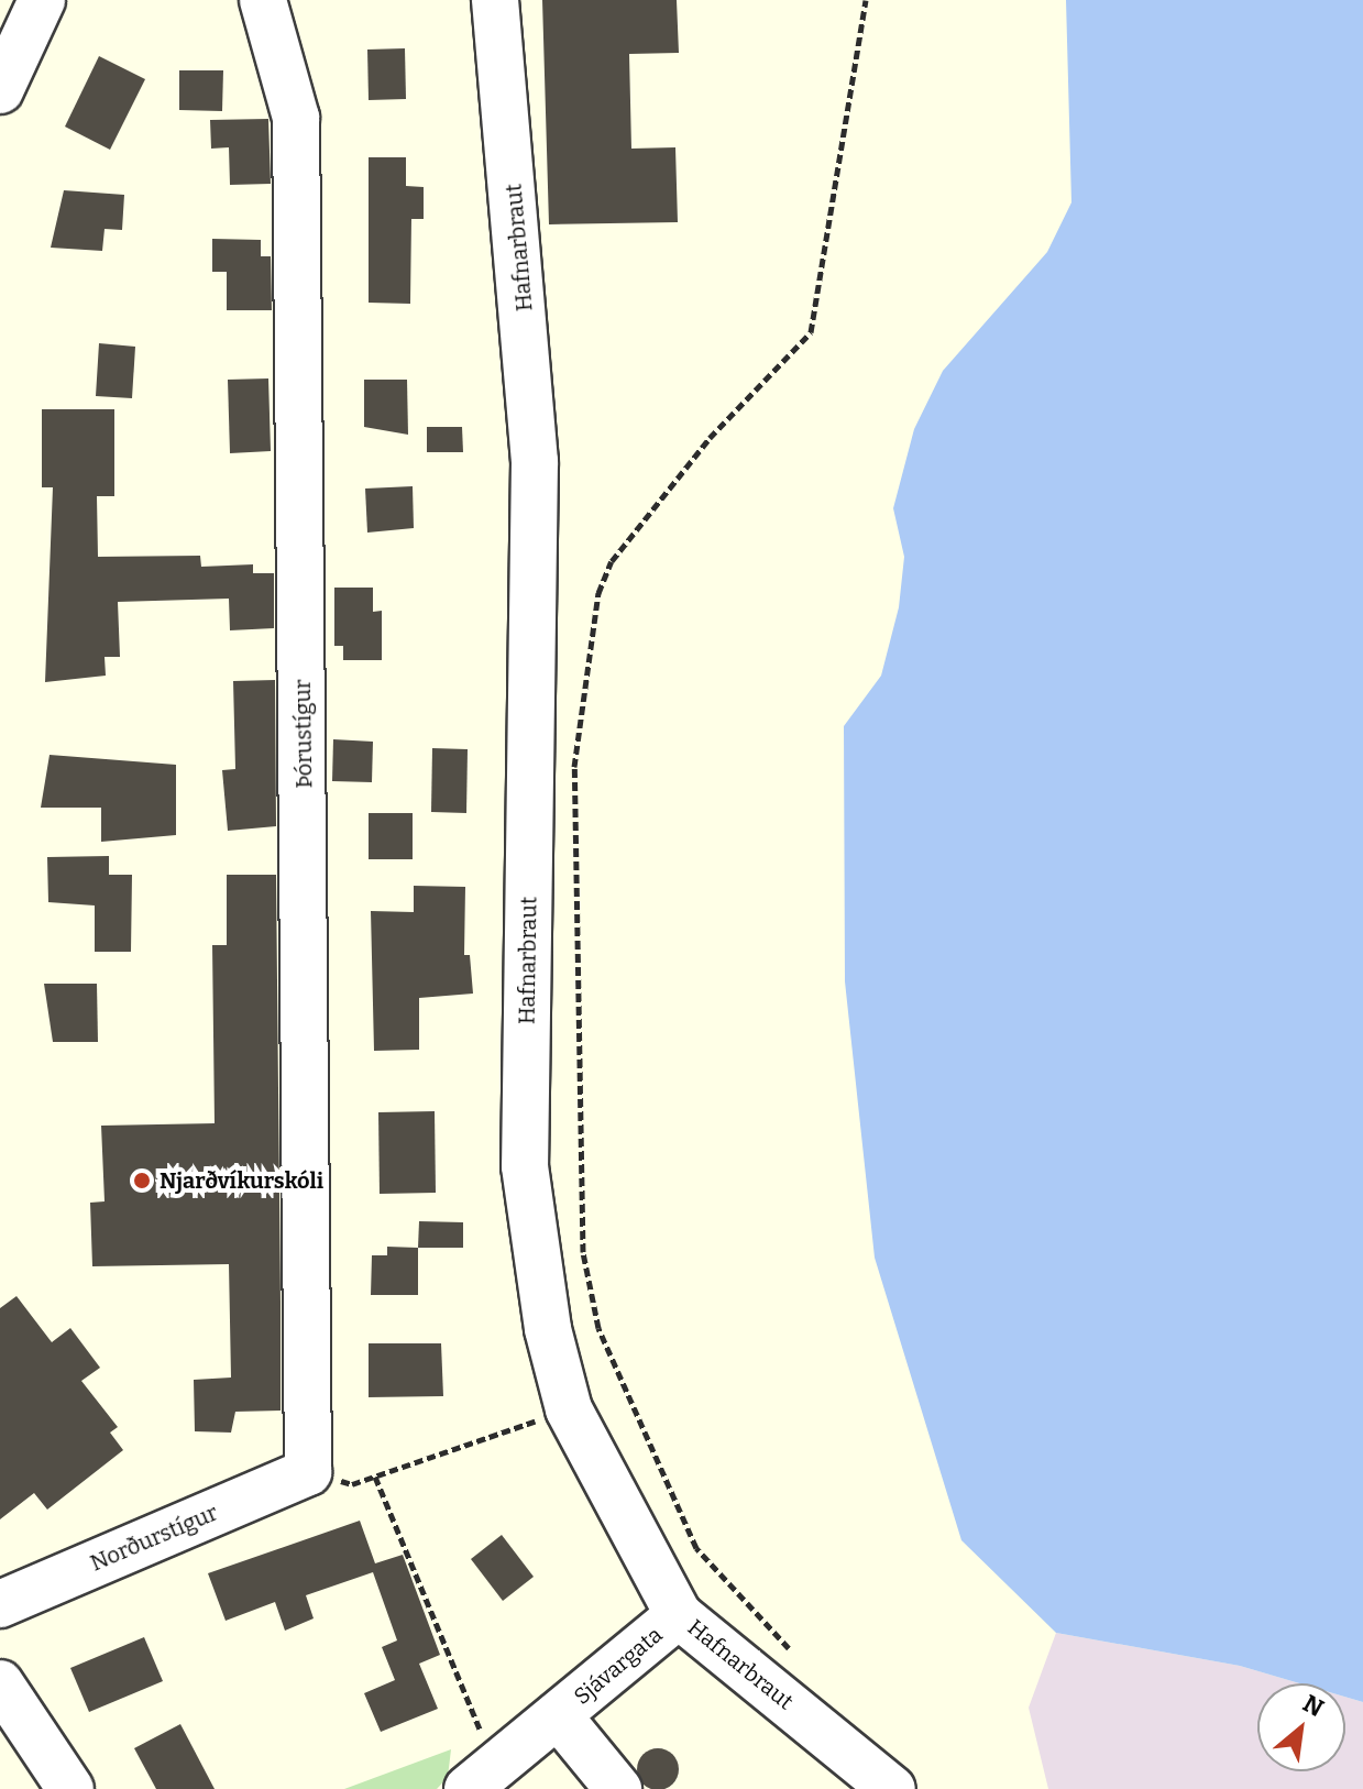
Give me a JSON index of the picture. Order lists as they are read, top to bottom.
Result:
{
  "streets": {
    "street": [
      "Hafnarbraut",
      "Þórustígur",
      "Norðurstígur",
      "Sjávargata"
    ]
  },
  "crossings": [
    ["Hafnarbraut", "Sjávargata"],
    ["Þórustígur", "Norðurstígur"]
  ],
  "places": ["Njarðvíkurskóli"],
  "north": "top right"
}
